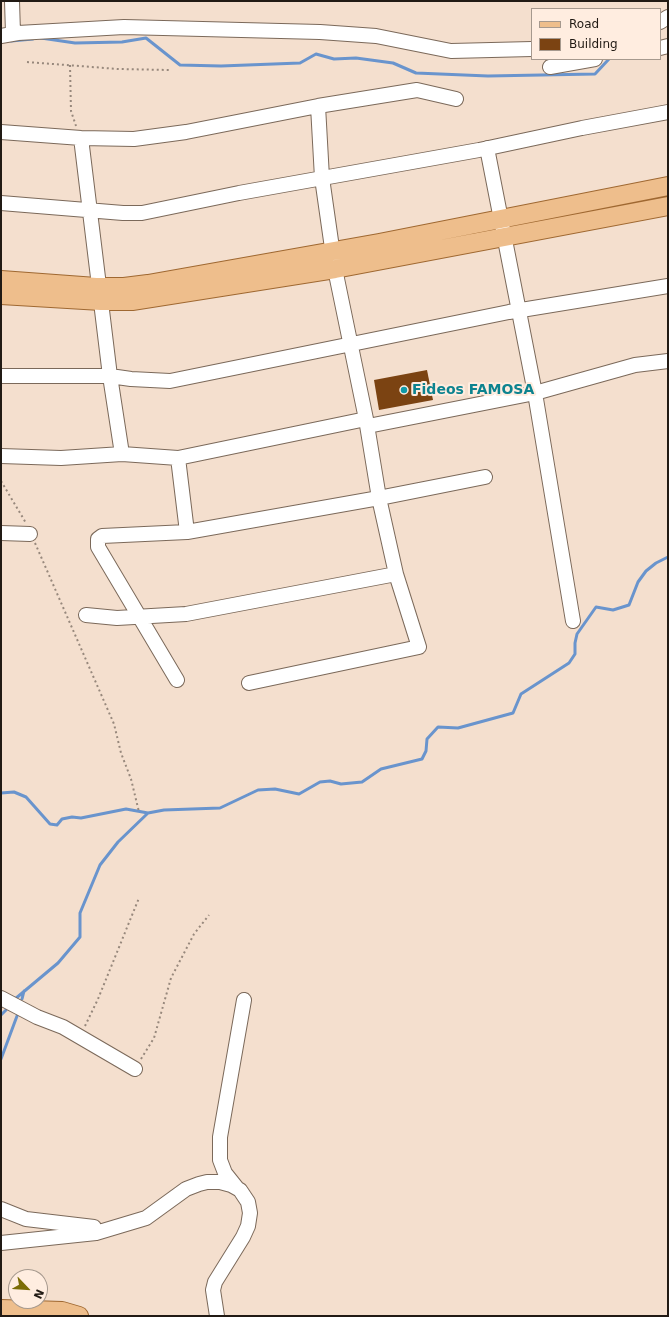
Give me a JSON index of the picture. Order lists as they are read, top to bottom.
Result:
{
  "places": ["Fideos FAMOSA"],
  "legend": ["Road", "Building"],
  "north": "bottom right"
}
